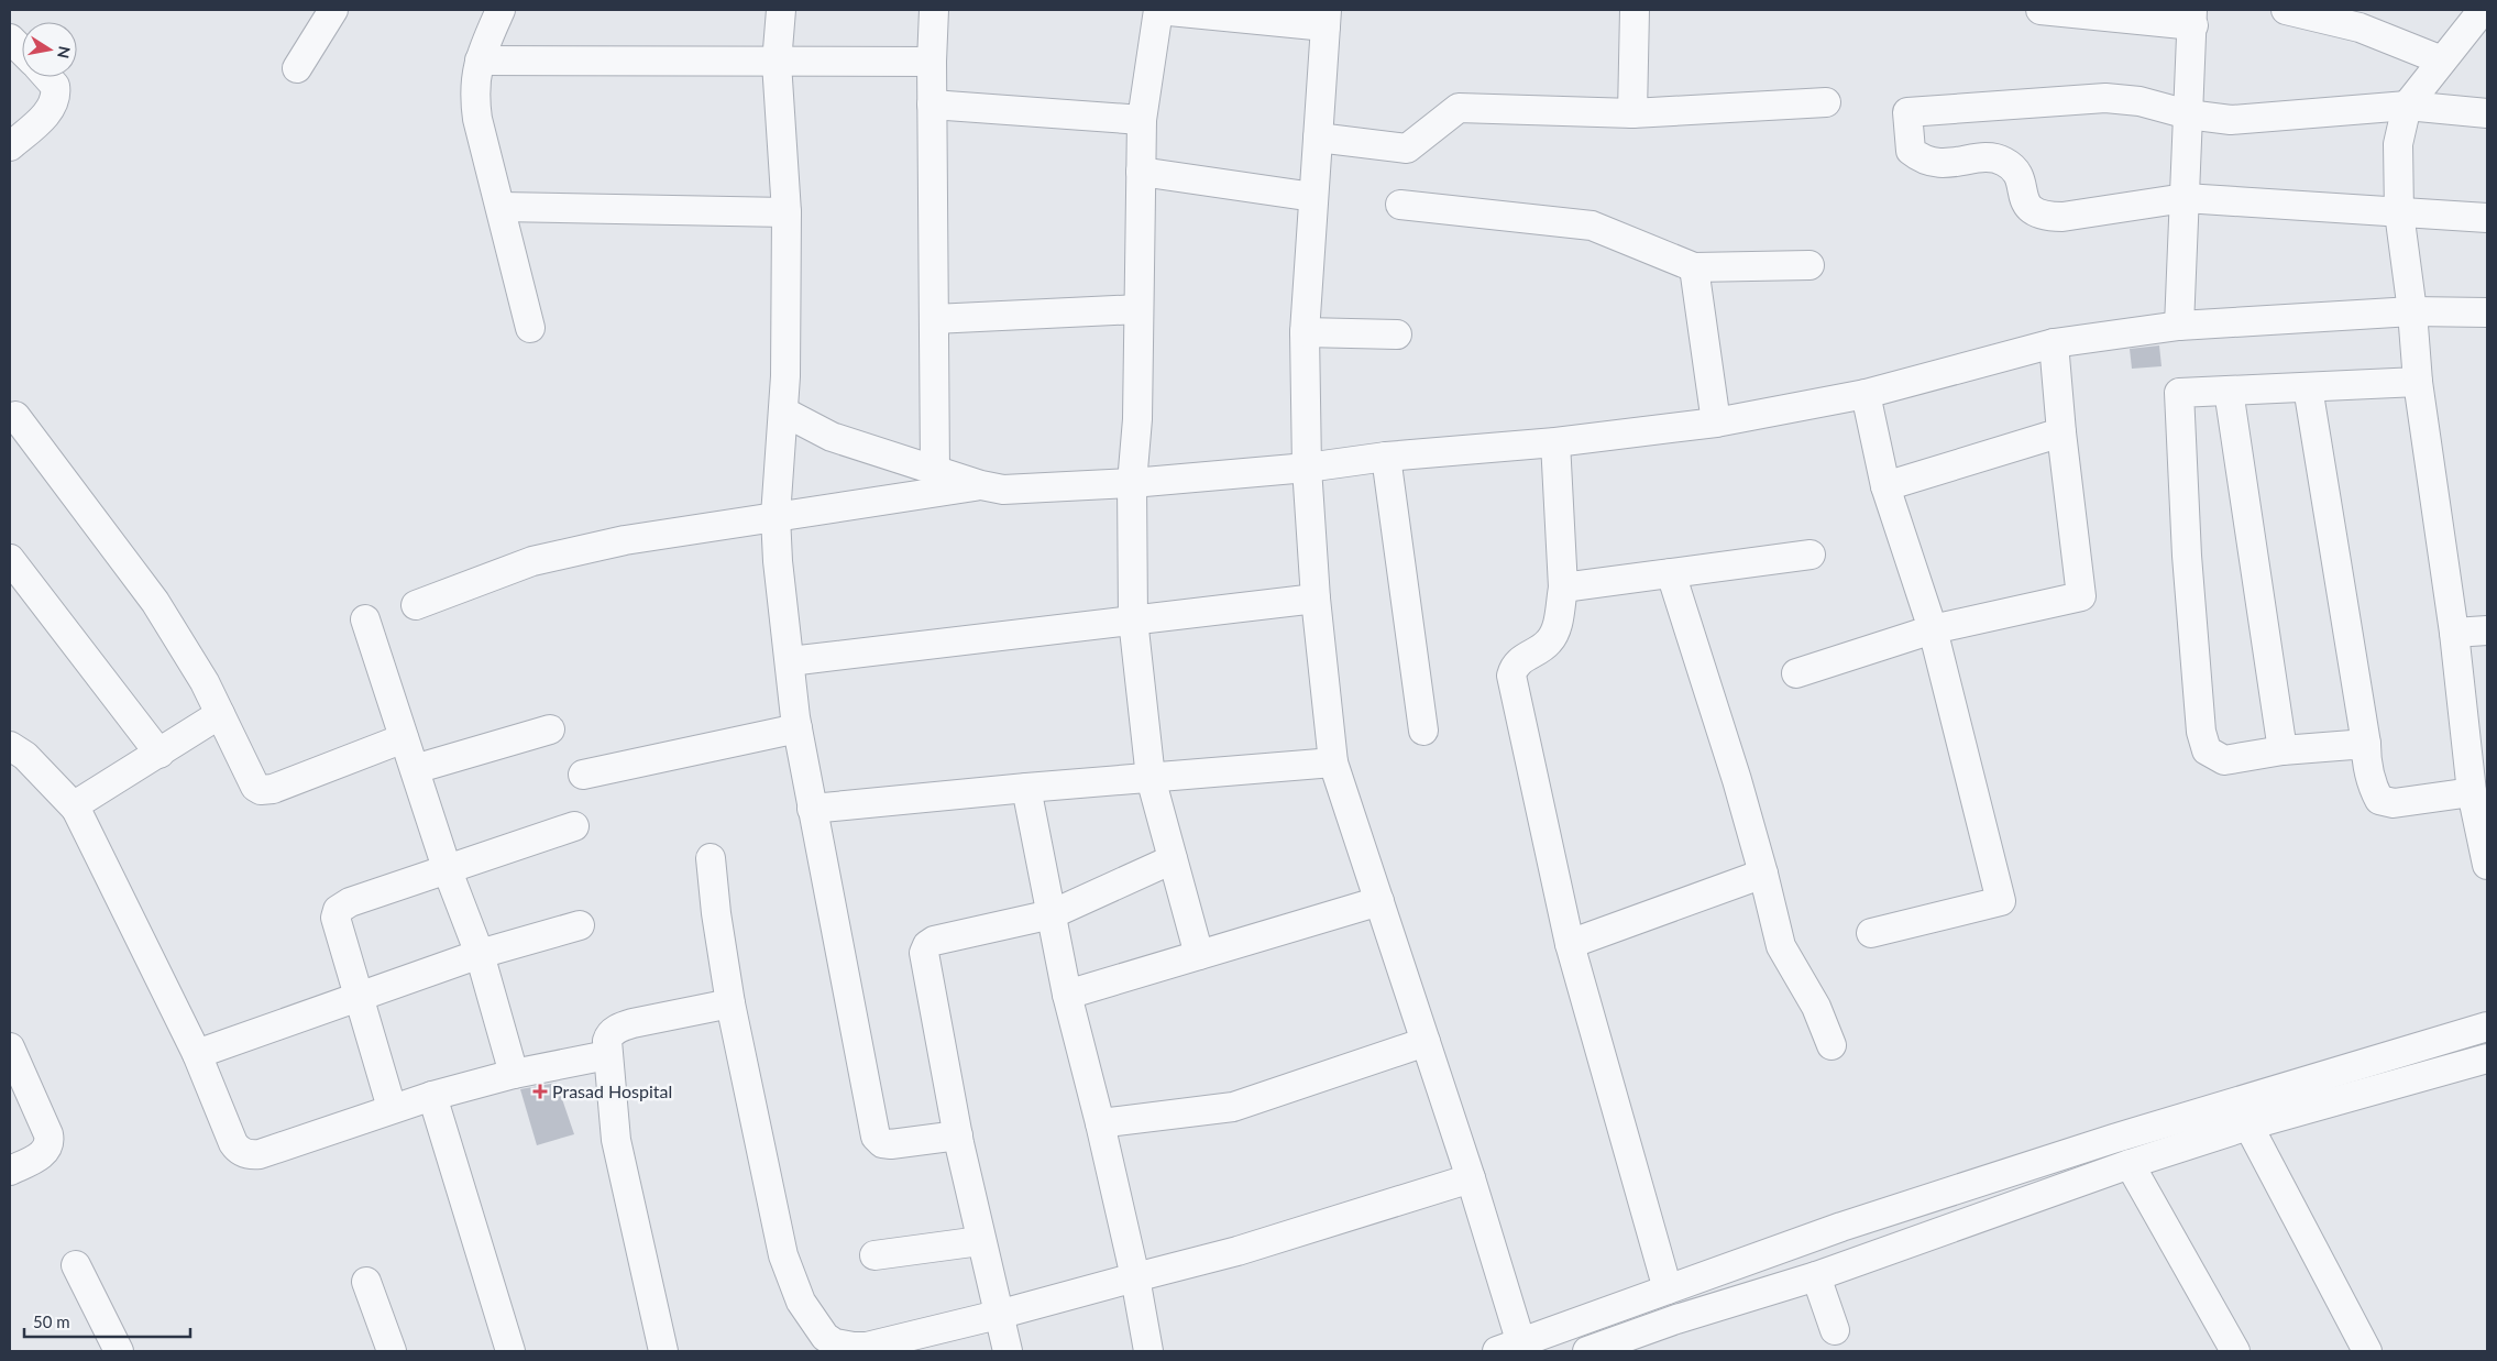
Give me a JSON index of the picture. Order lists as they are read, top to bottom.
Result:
{
  "places": {
    "health": ["Prasad Hospital"]
  },
  "scale_bar": "50 m",
  "north": "right"
}
